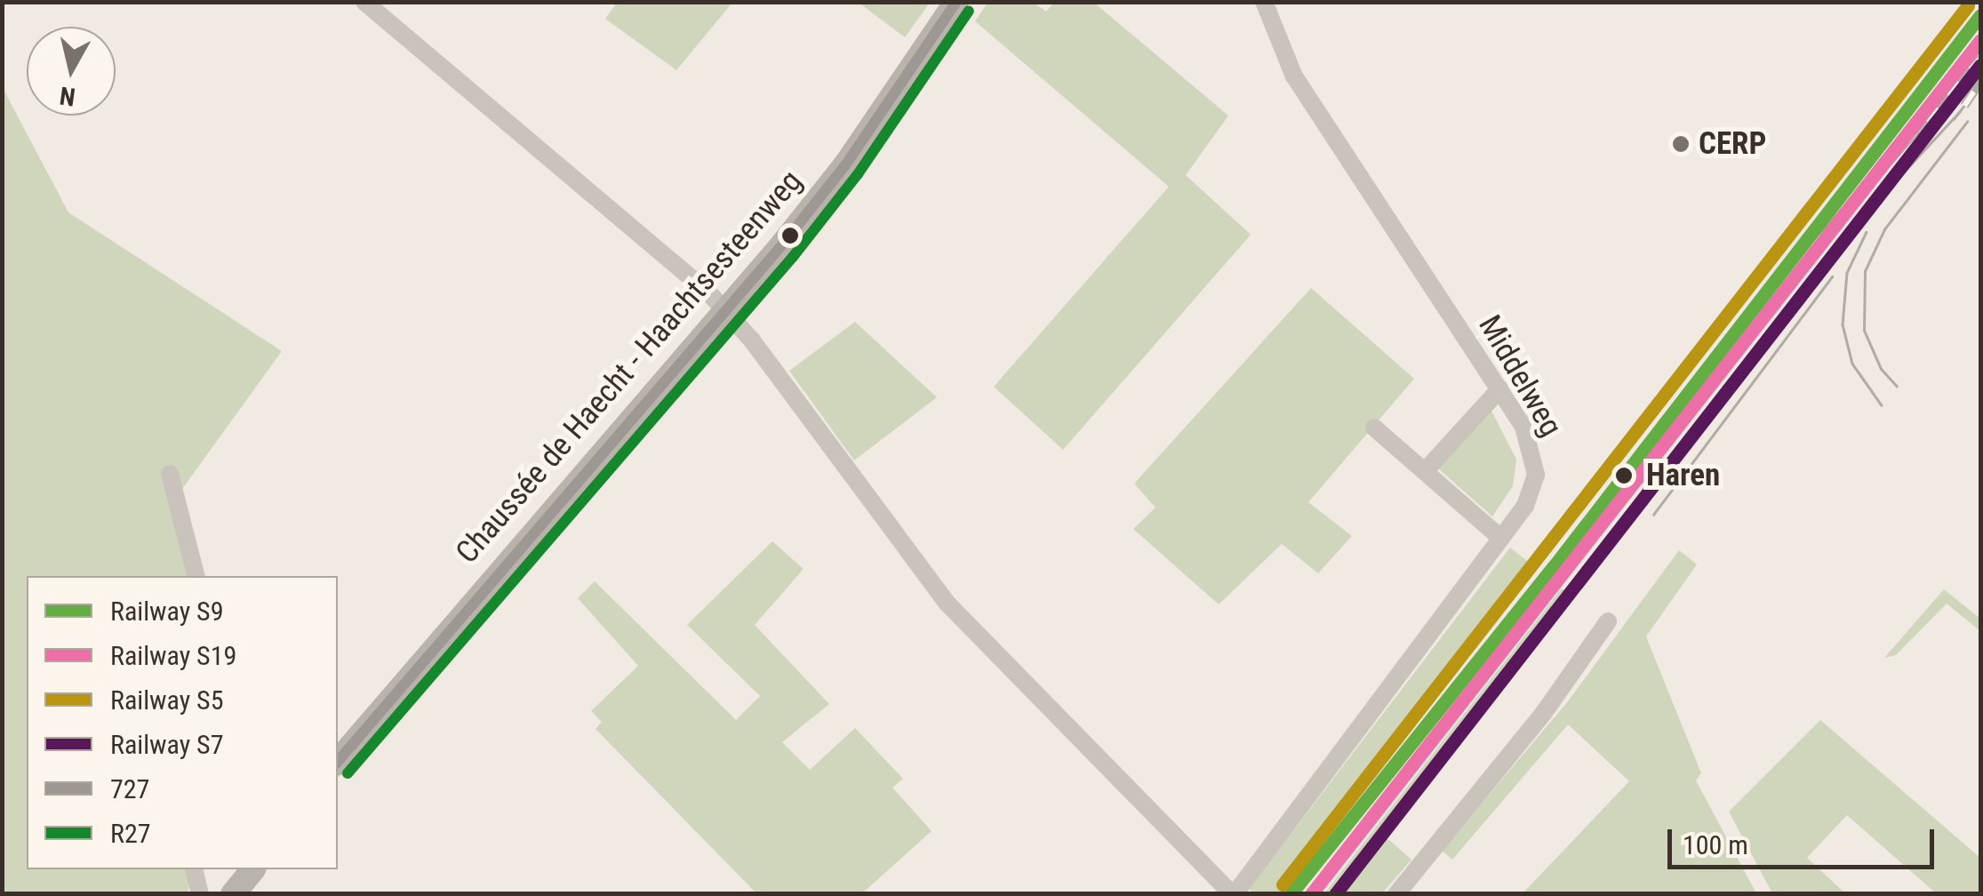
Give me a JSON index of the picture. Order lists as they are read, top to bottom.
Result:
{
  "streets": {
    "main road": ["Chaussée de Haecht - Haachtsesteenweg"],
    "street": ["Middelweg"]
  },
  "places": ["CERP", "Haren"],
  "lines": [
    "transit line 727",
    "rail line S5",
    "transit line R27",
    "rail line S9",
    "rail line S19",
    "rail line S7"
  ],
  "legend": [
    "Railway S9",
    "Railway S19",
    "Railway S5",
    "Railway S7",
    "727",
    "R27"
  ],
  "scale_bar": "100 m",
  "north": "bottom"
}
